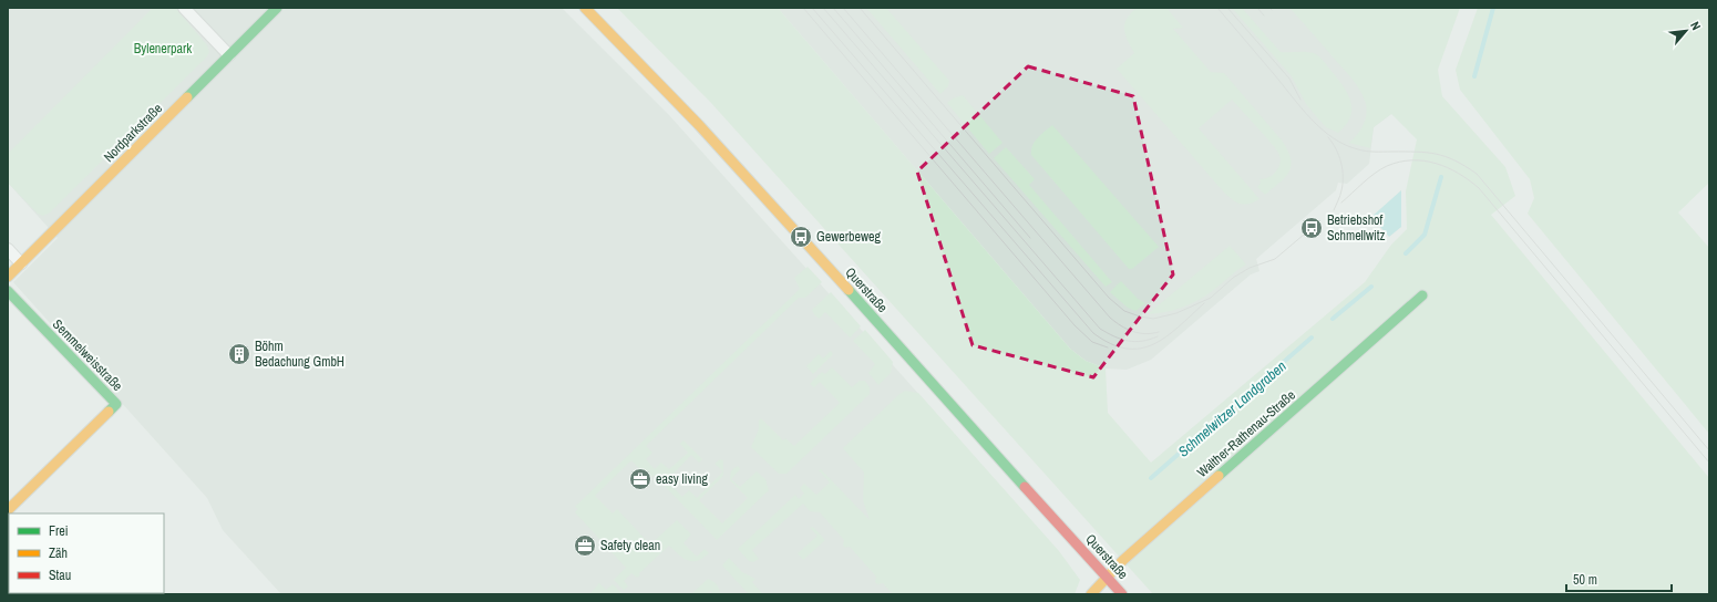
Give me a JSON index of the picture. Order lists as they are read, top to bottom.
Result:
{
  "streets": {
    "street": [
      "Nordparkstraße",
      "Querstraße",
      "Semmelweisstraße",
      "Walther-Rathenau-Straße"
    ]
  },
  "crossings": [
    ["Querstraße", "Walther-Rathenau-Straße"]
  ],
  "water": ["Schmelwitzer Landgraben"],
  "parks": ["Bylenerpark"],
  "places": {
    "bus stop": ["Betriebshof Schmellwitz", "Gewerbeweg"],
    "building": ["Böhm Bedachung GmbH"],
    "office": ["easy living", "Safety clean"]
  },
  "legend": ["Frei", "Zäh", "Stau"],
  "scale_bar": "50 m",
  "north": "top right"
}
